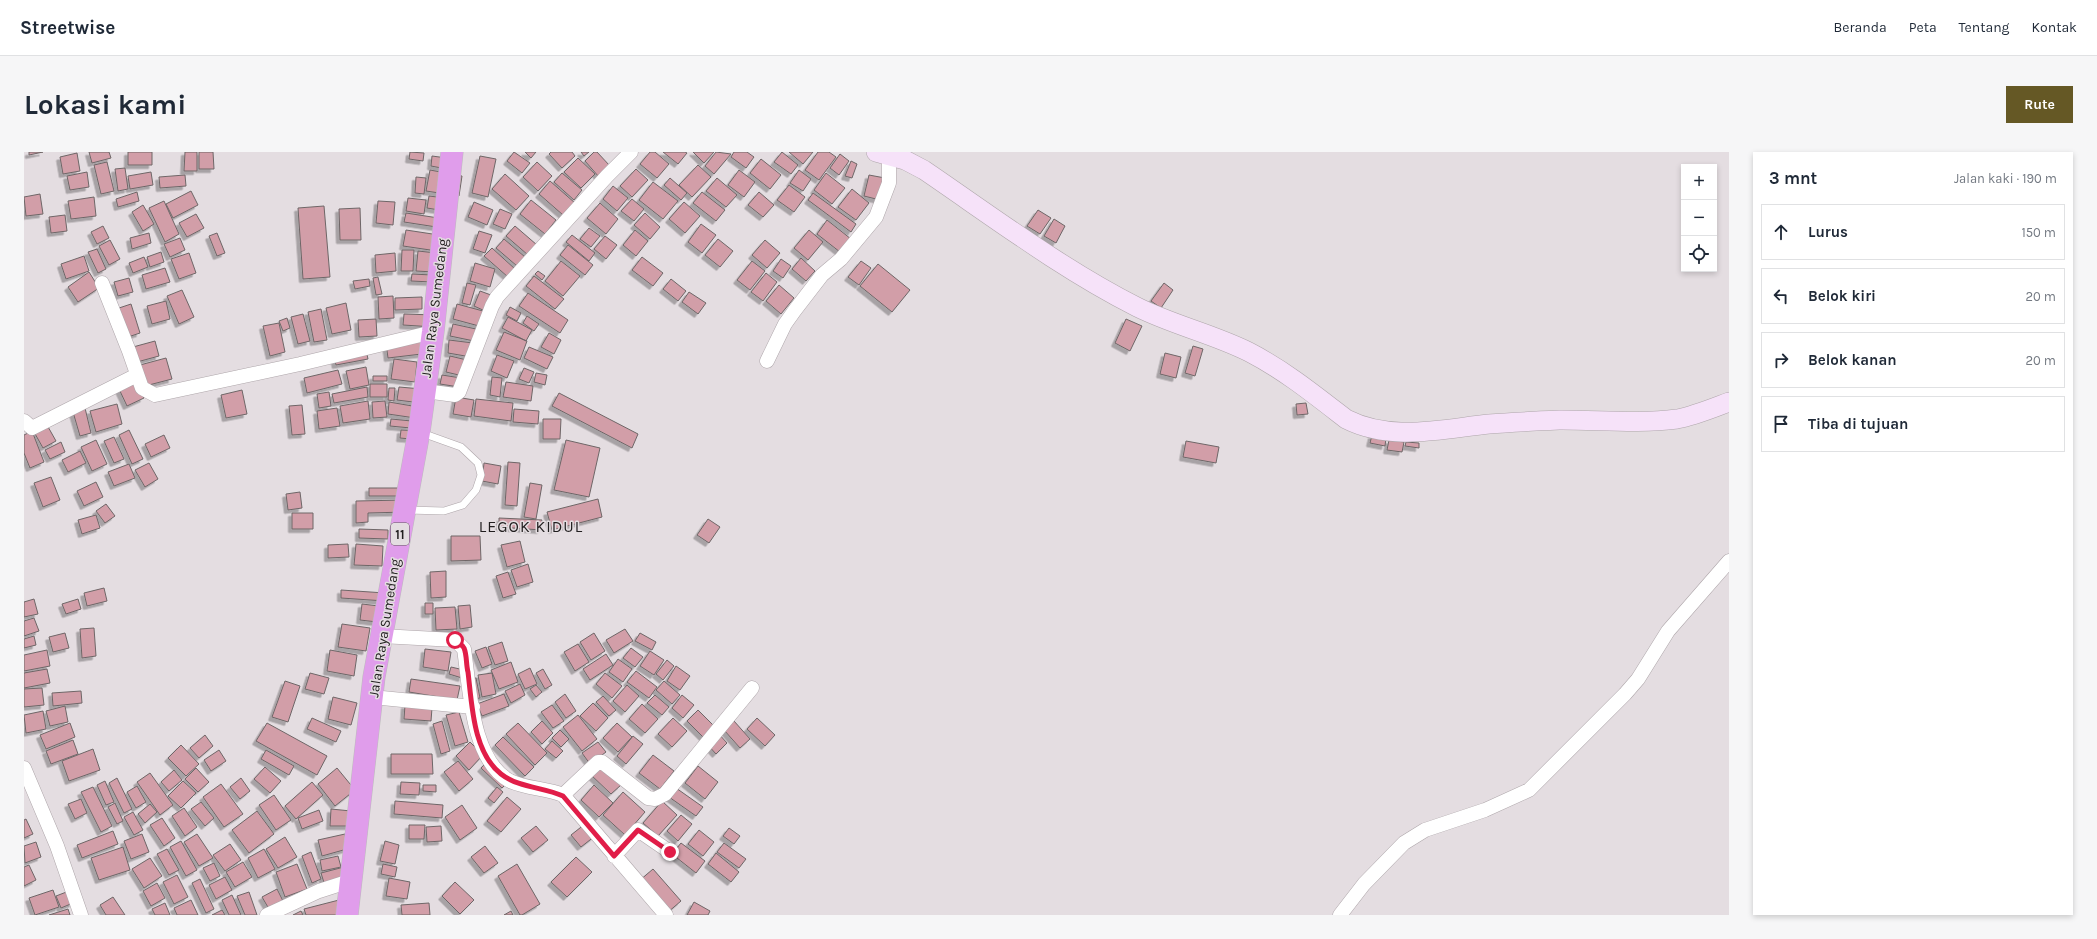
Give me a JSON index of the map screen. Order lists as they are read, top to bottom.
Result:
{
  "streets": {
    "highway": ["Jalan Raya Sumedang", "11"]
  },
  "districts": ["LEGOK KIDUL"],
  "page": {
    "header": "Streetwise",
    "nav": [
      "Beranda",
      "Peta",
      "Tentang",
      "Kontak"
    ],
    "buttons": "Rute",
    "title": "Lokasi kami",
    "heading": ["3 mnt", "Jalan kaki · 190 m"],
    "map_buttons": ["+", "−"],
    "list": [
      ["Lurus", "150 m"],
      ["Belok kiri", "20 m"],
      ["Belok kanan", "20 m"],
      "Tiba di tujuan"
    ]
  }
}
